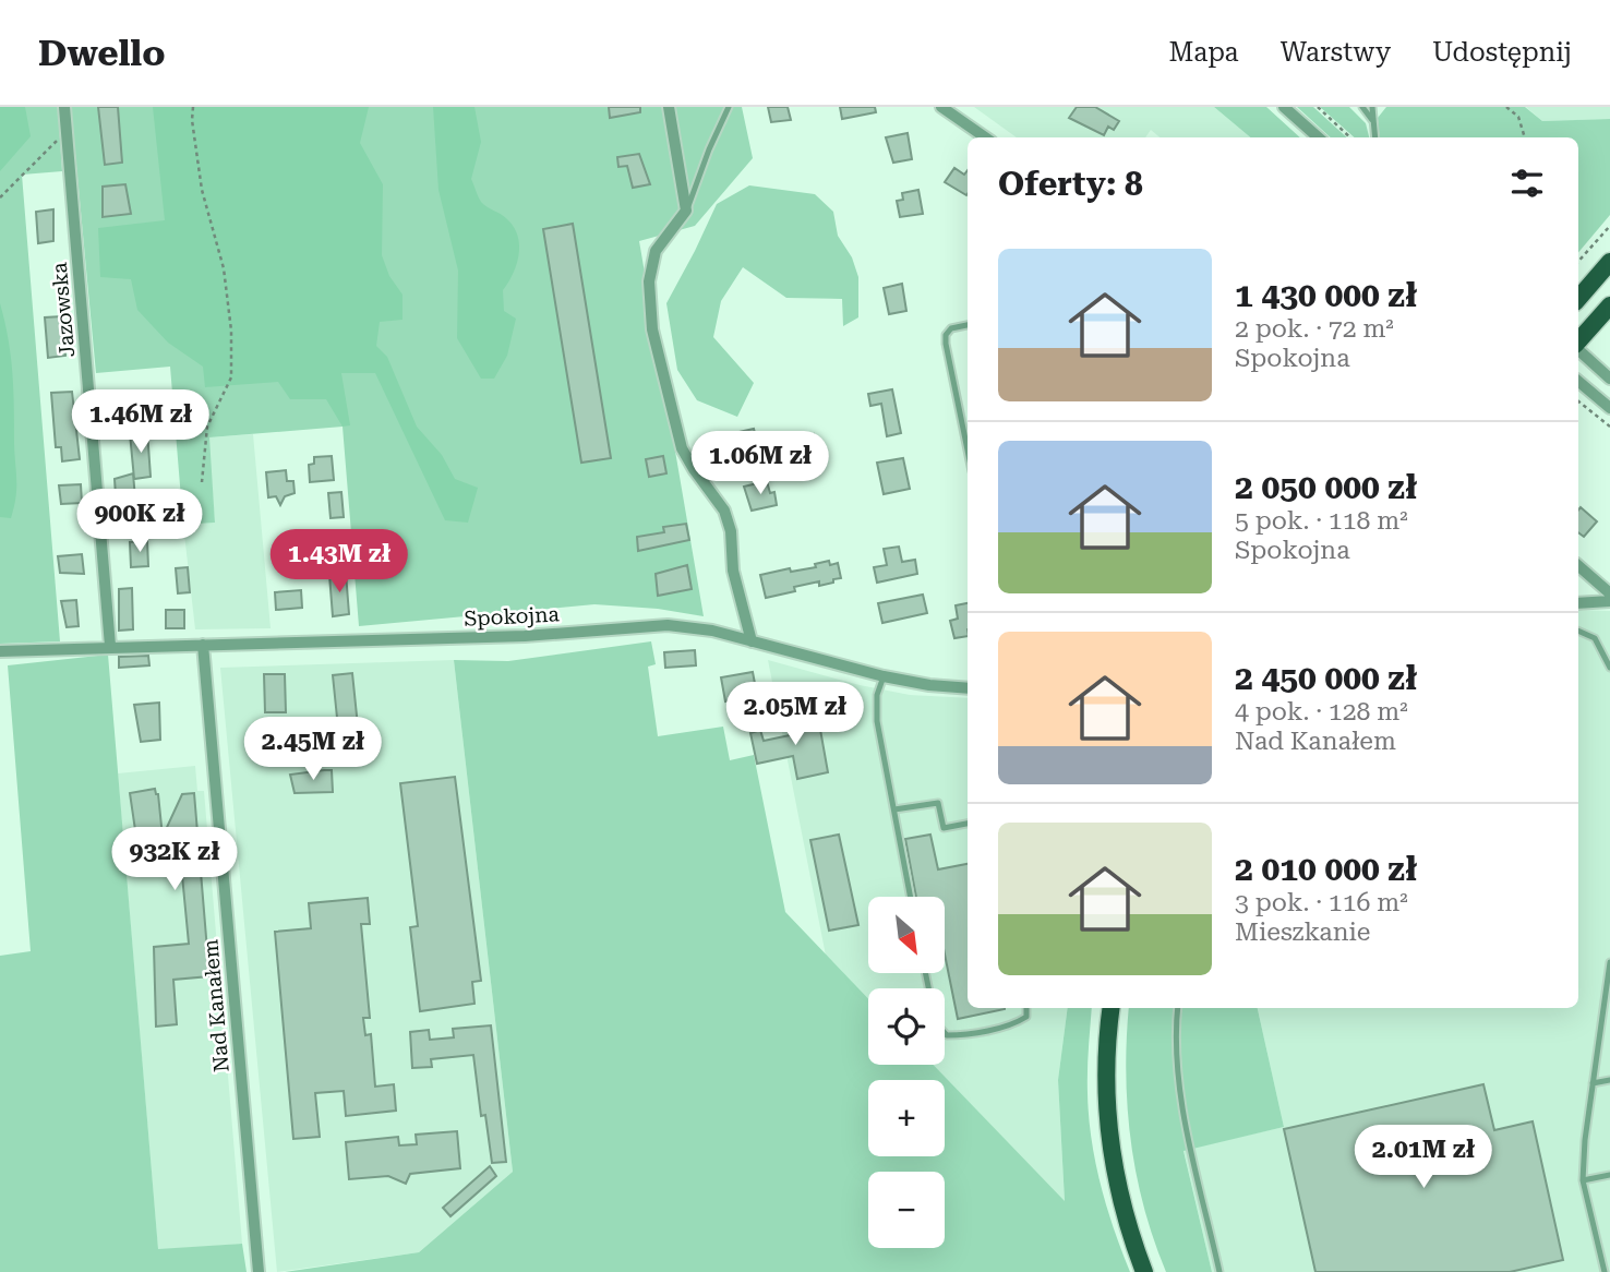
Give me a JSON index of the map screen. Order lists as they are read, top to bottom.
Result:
{
  "streets": {
    "street": ["Jazowska", "Spokojna", "Nad Kanałem"]
  },
  "crossings": [
    ["Jazowska", "Spokojna"],
    ["Spokojna", "Nad Kanałem"]
  ],
  "north": "bottom right",
  "page": {
    "header": "Dwello",
    "nav": ["Mapa", "Warstwy", "Udostępnij"],
    "heading": "Oferty: 8",
    "list": [
      {
        "name": "1 430 000 zł",
        "note": "2 pok. · 72 m² · Spokojna"
      },
      {
        "name": "2 050 000 zł",
        "note": "5 pok. · 118 m² · Spokojna"
      },
      {
        "name": "2 450 000 zł",
        "note": "4 pok. · 128 m² · Nad Kanałem"
      },
      {
        "name": "2 010 000 zł",
        "note": "3 pok. · 116 m² · Mieszkanie"
      }
    ],
    "price": [
      "1.46M zł",
      "1.06M zł",
      "900K zł",
      "1.43M zł",
      "2.05M zł",
      "2.45M zł",
      "932K zł",
      "2.01M zł"
    ],
    "map_buttons": ["+", "−"]
  }
}
